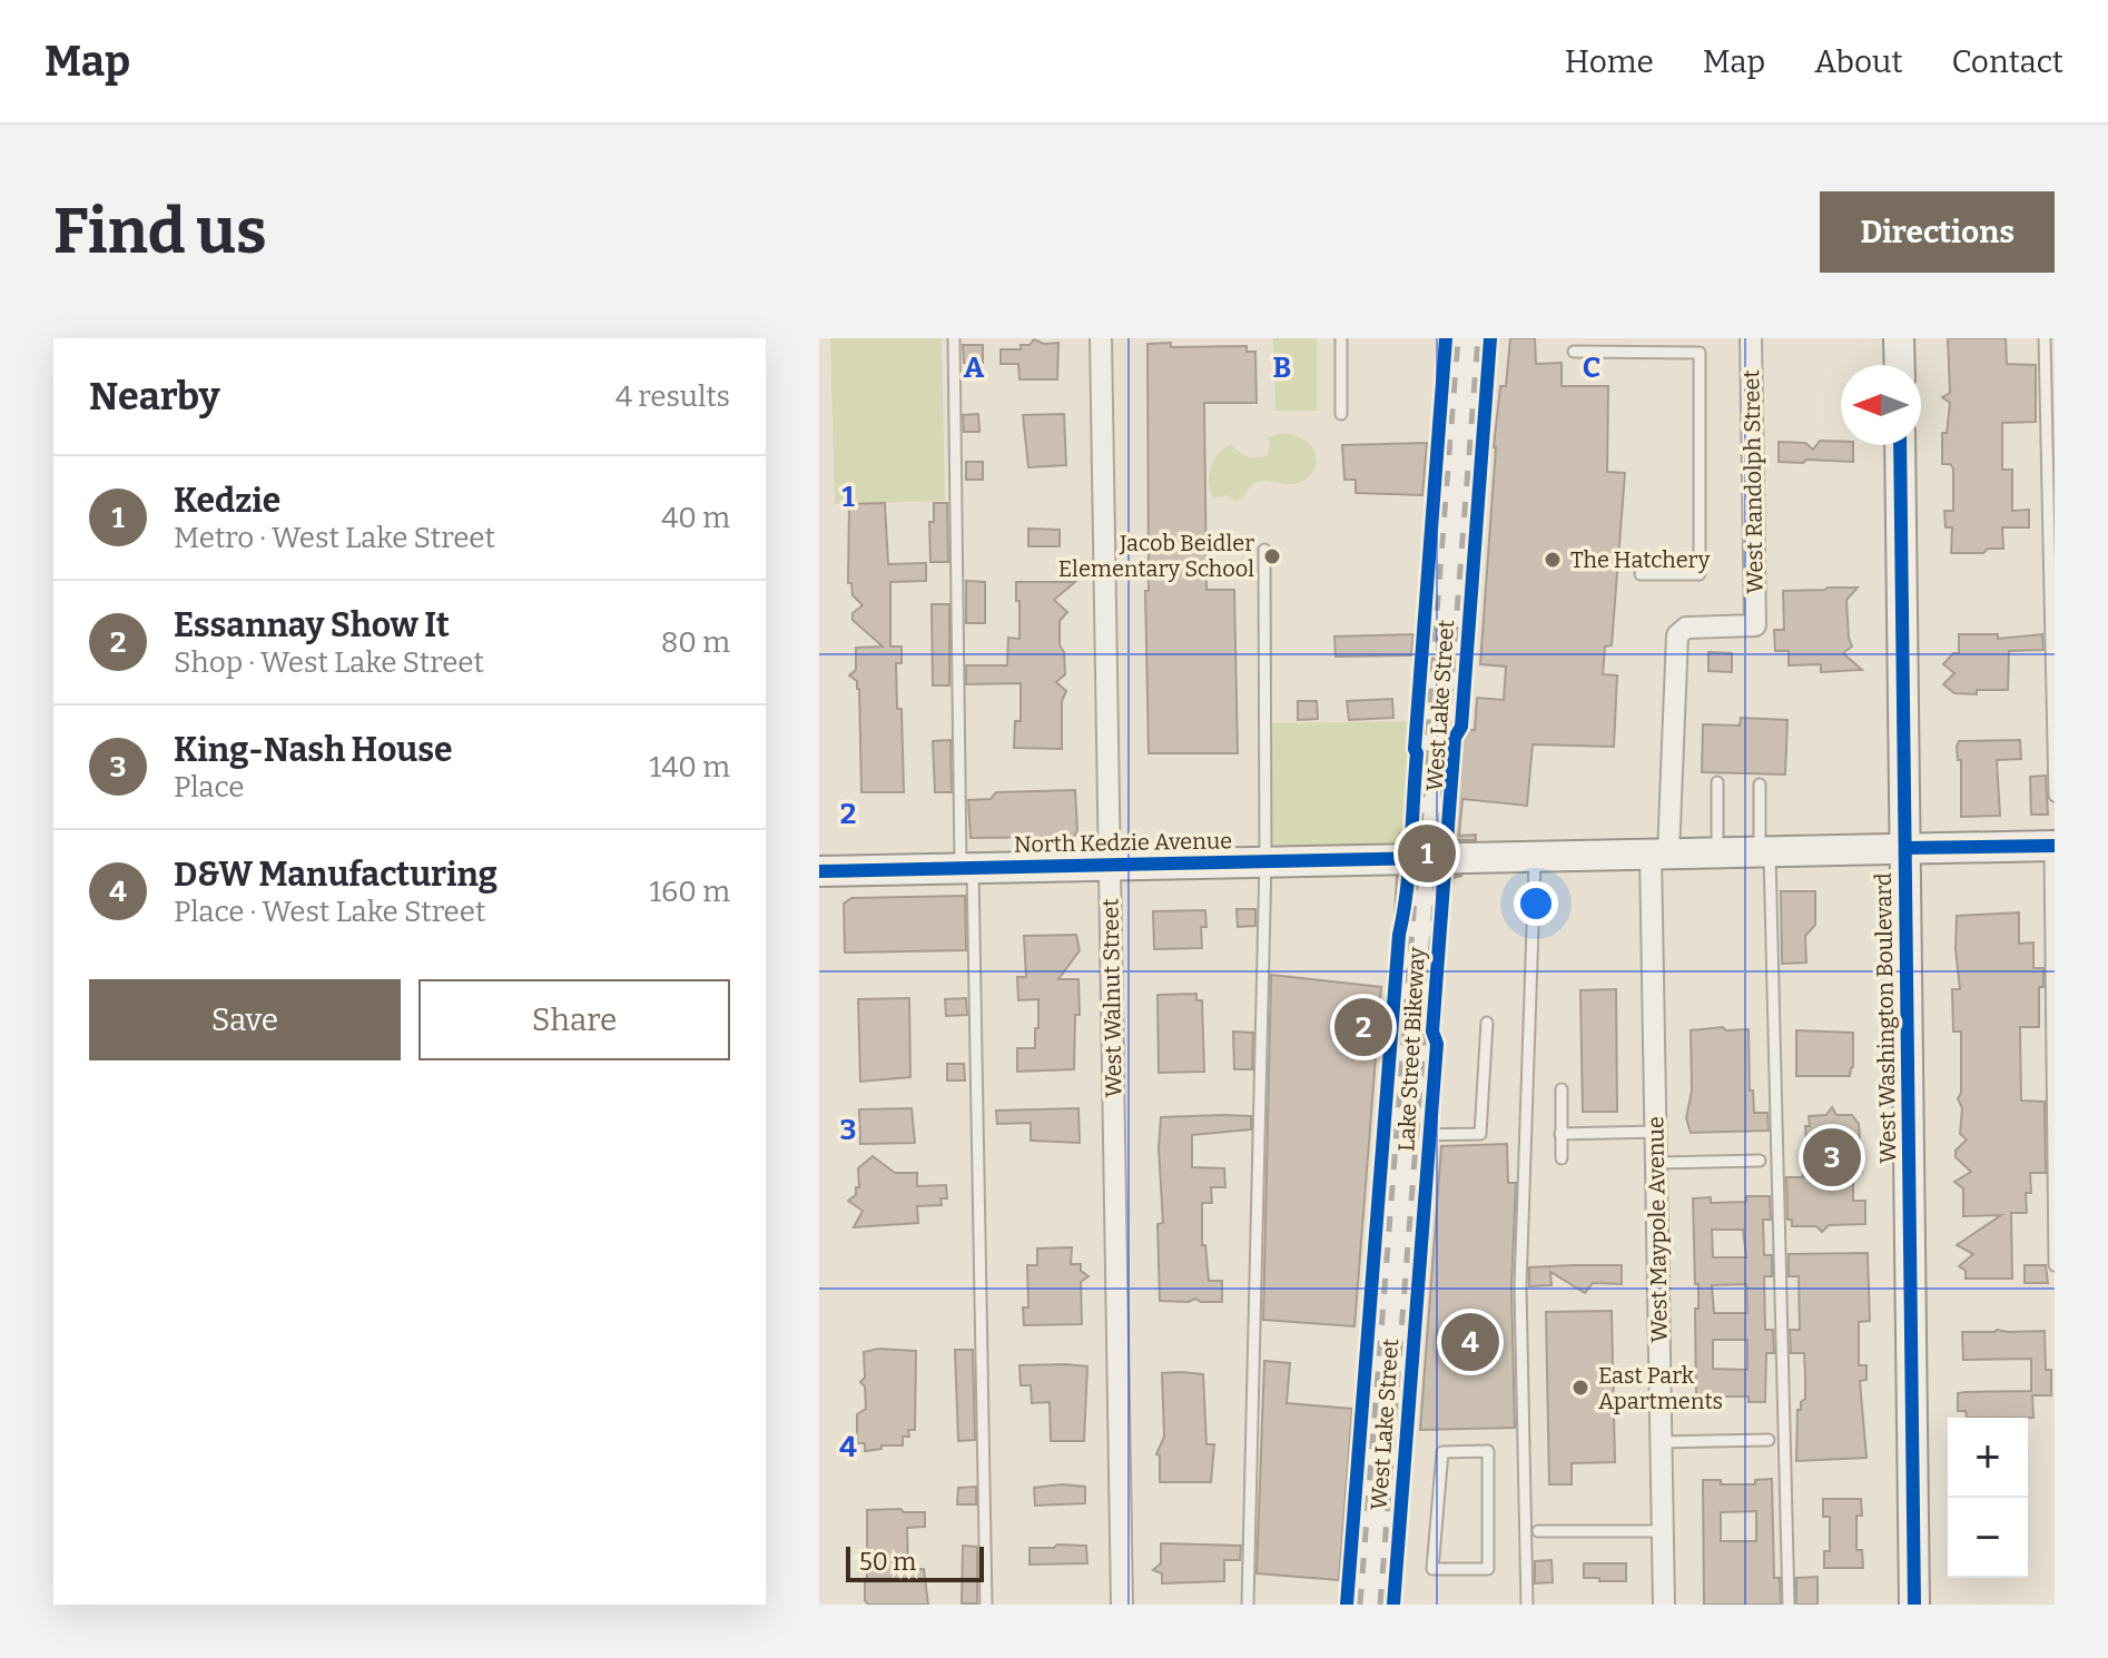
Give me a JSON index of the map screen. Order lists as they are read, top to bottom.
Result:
{
  "streets": {
    "main road": ["West Lake Street", "North Kedzie Avenue", "West Washington Boulevard"],
    "street": ["West Randolph Street", "West Walnut Street", "West Maypole Avenue"],
    "cycle path": ["Lake Street Bikeway"]
  },
  "crossings": [
    ["West Randolph Street", "West Maypole Avenue"],
    ["West Lake Street", "North Kedzie Avenue"],
    ["North Kedzie Avenue", "West Walnut Street"],
    ["North Kedzie Avenue", "West Washington Boulevard"],
    ["North Kedzie Avenue", "West Maypole Avenue"]
  ],
  "places": ["Jacob Beidler Elementary School", "The Hatchery", "East Park Apartments"],
  "scale_bar": "50 m",
  "north": "left",
  "page": {
    "header": "Map",
    "nav": [
      "Home",
      "Map",
      "About",
      "Contact"
    ],
    "buttons": [
      "Directions",
      ["Save", "Share"]
    ],
    "title": "Find us",
    "heading": ["Nearby", "4 results"],
    "list": [
      {
        "mark": "1",
        "name": "Kedzie",
        "note": "Metro · West Lake Street",
        "value": "40 m"
      },
      {
        "mark": "2",
        "name": "Essannay Show It",
        "note": "Shop · West Lake Street",
        "value": "80 m"
      },
      {
        "mark": "3",
        "name": "King-Nash House",
        "note": "Place",
        "value": "140 m"
      },
      {
        "mark": "4",
        "name": "D&W Manufacturing",
        "note": "Place · West Lake Street",
        "value": "160 m"
      }
    ],
    "pins": [
      "1",
      "2",
      "3",
      "4"
    ],
    "map_buttons": ["+", "−"],
    "scale": "50 m"
  },
  "grid": {
    "columns": ["A", "B", "C"],
    "rows": [
      "1",
      "2",
      "3",
      "4"
    ]
  }
}
